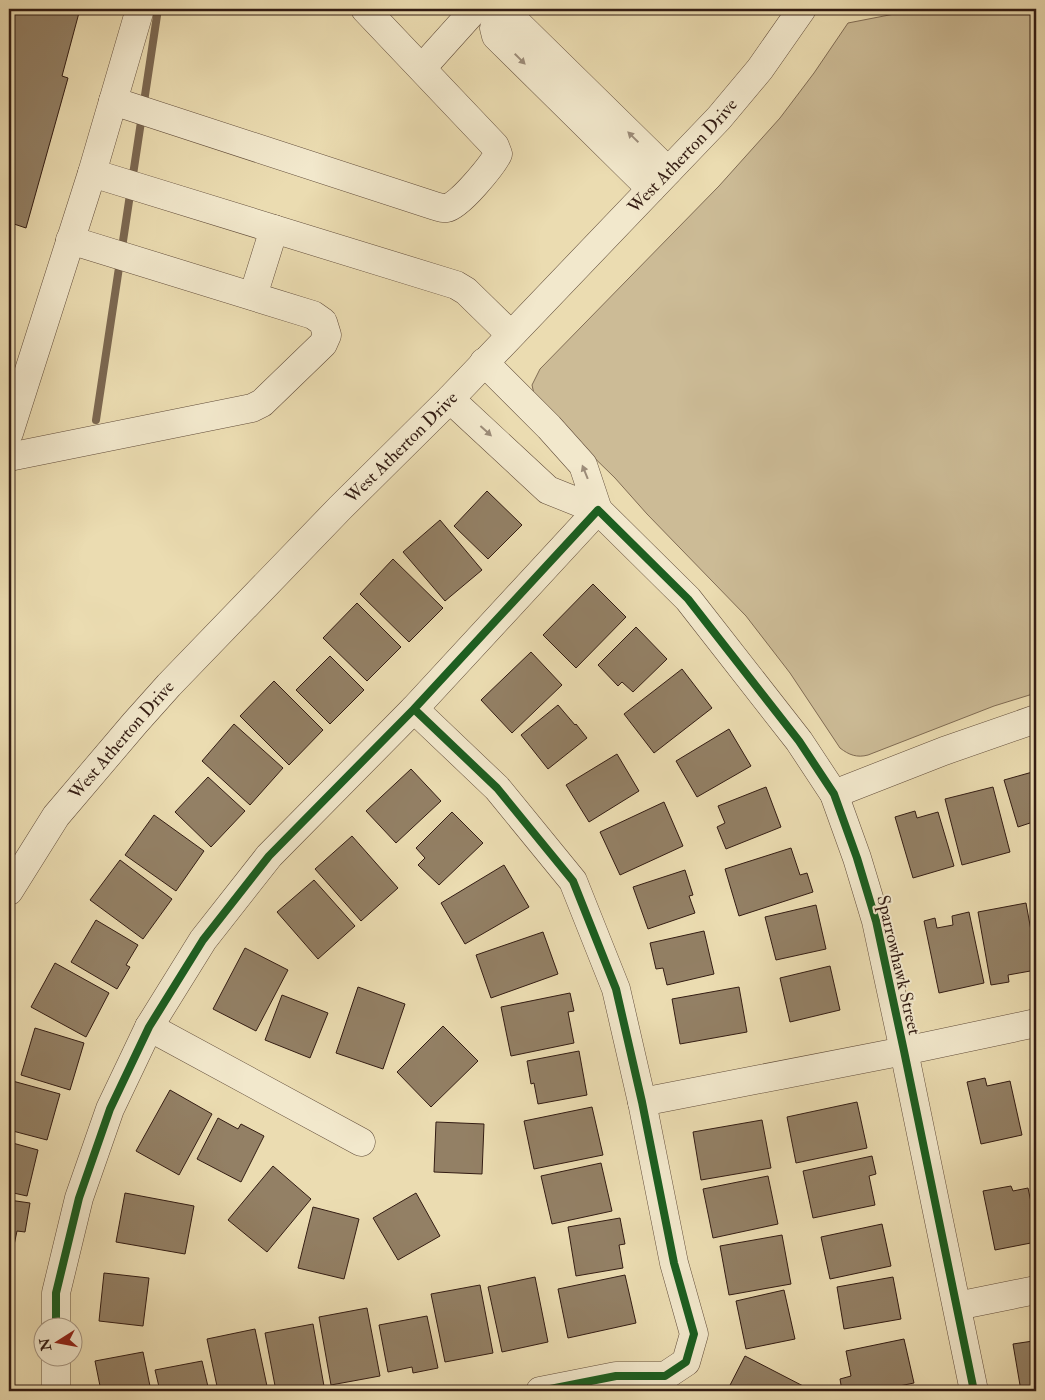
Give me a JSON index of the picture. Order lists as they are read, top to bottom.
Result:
{
  "streets": {
    "street": ["West Atherton Drive", "Sparrowhawk Street"]
  },
  "north": "left"
}
